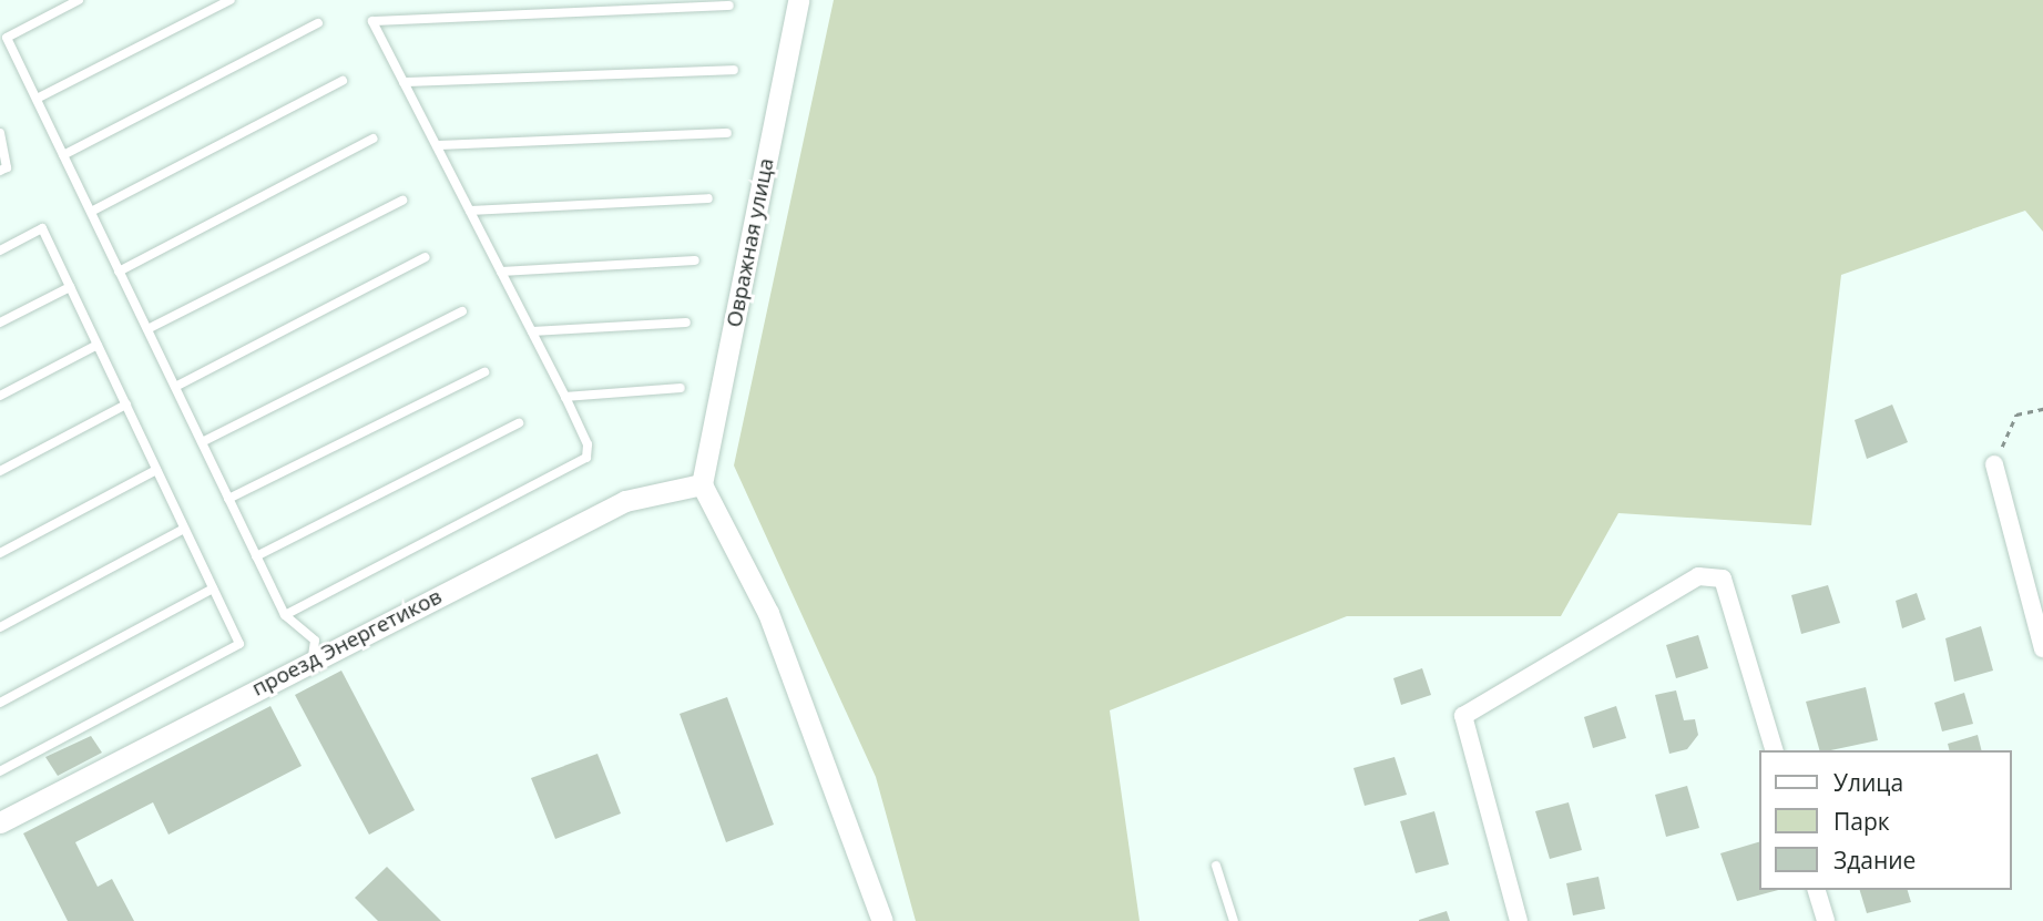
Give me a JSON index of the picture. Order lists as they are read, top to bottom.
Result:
{
  "streets": {
    "street": ["Овражная улица", "проезд Энергетиков"]
  },
  "crossings": [
    ["Овражная улица", "проезд Энергетиков"]
  ],
  "legend": ["Улица", "Парк", "Здание"]
}
